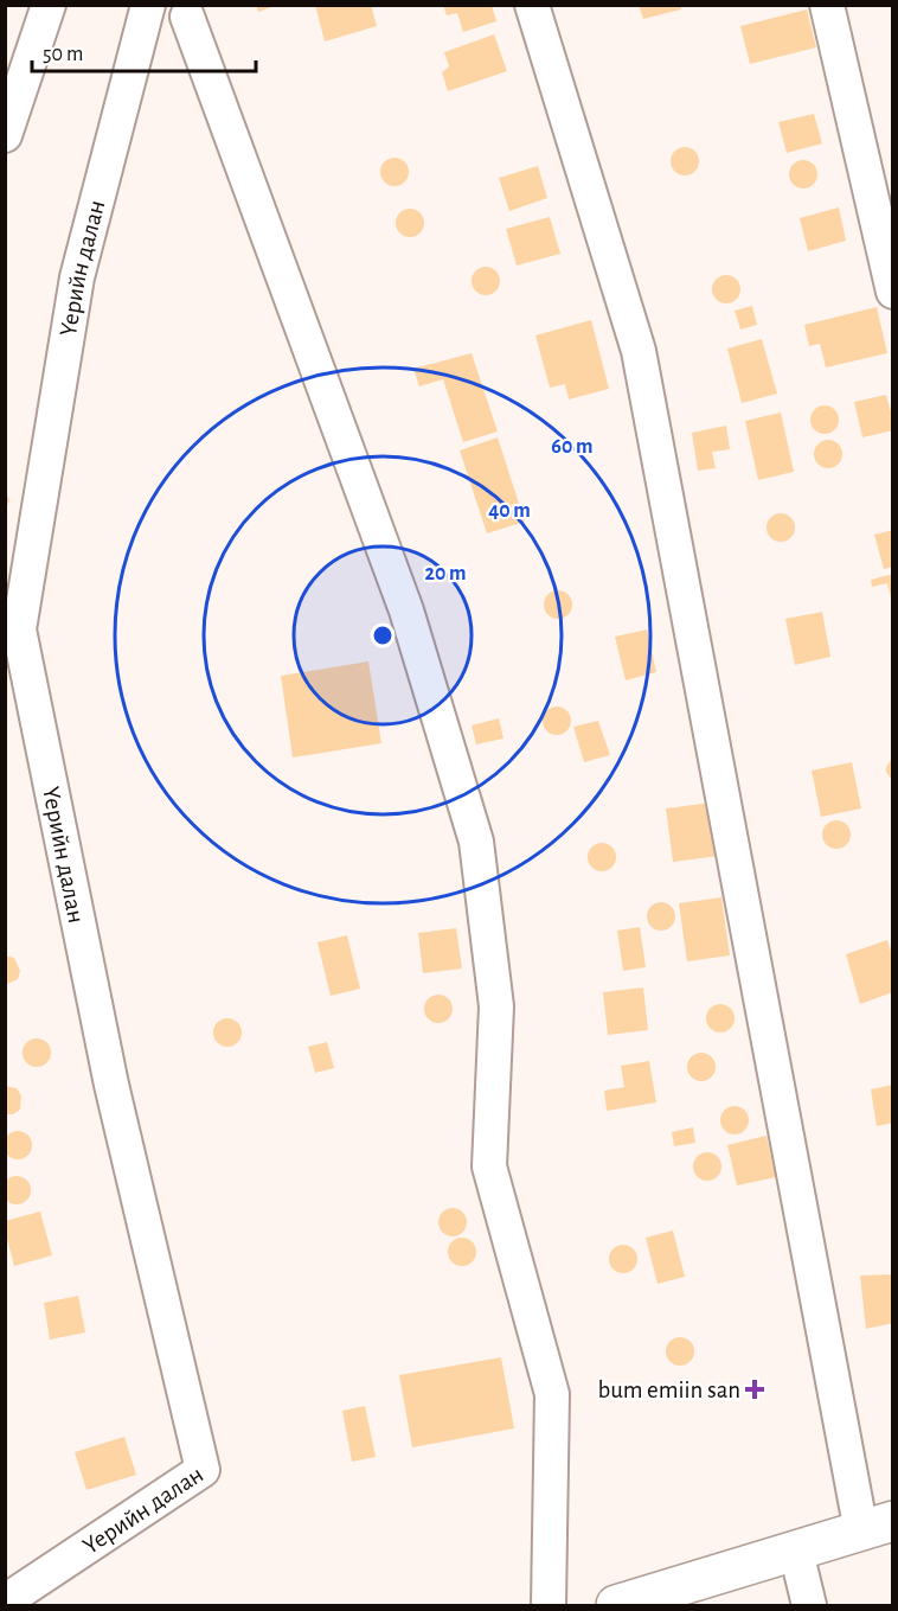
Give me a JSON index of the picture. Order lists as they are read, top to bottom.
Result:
{
  "streets": {
    "street": ["Үерийн далан"]
  },
  "places": {
    "health": ["bum emiin san"]
  },
  "scale_bar": "50 m",
  "rings": ["60 m", "40 m", "20 m"]
}
